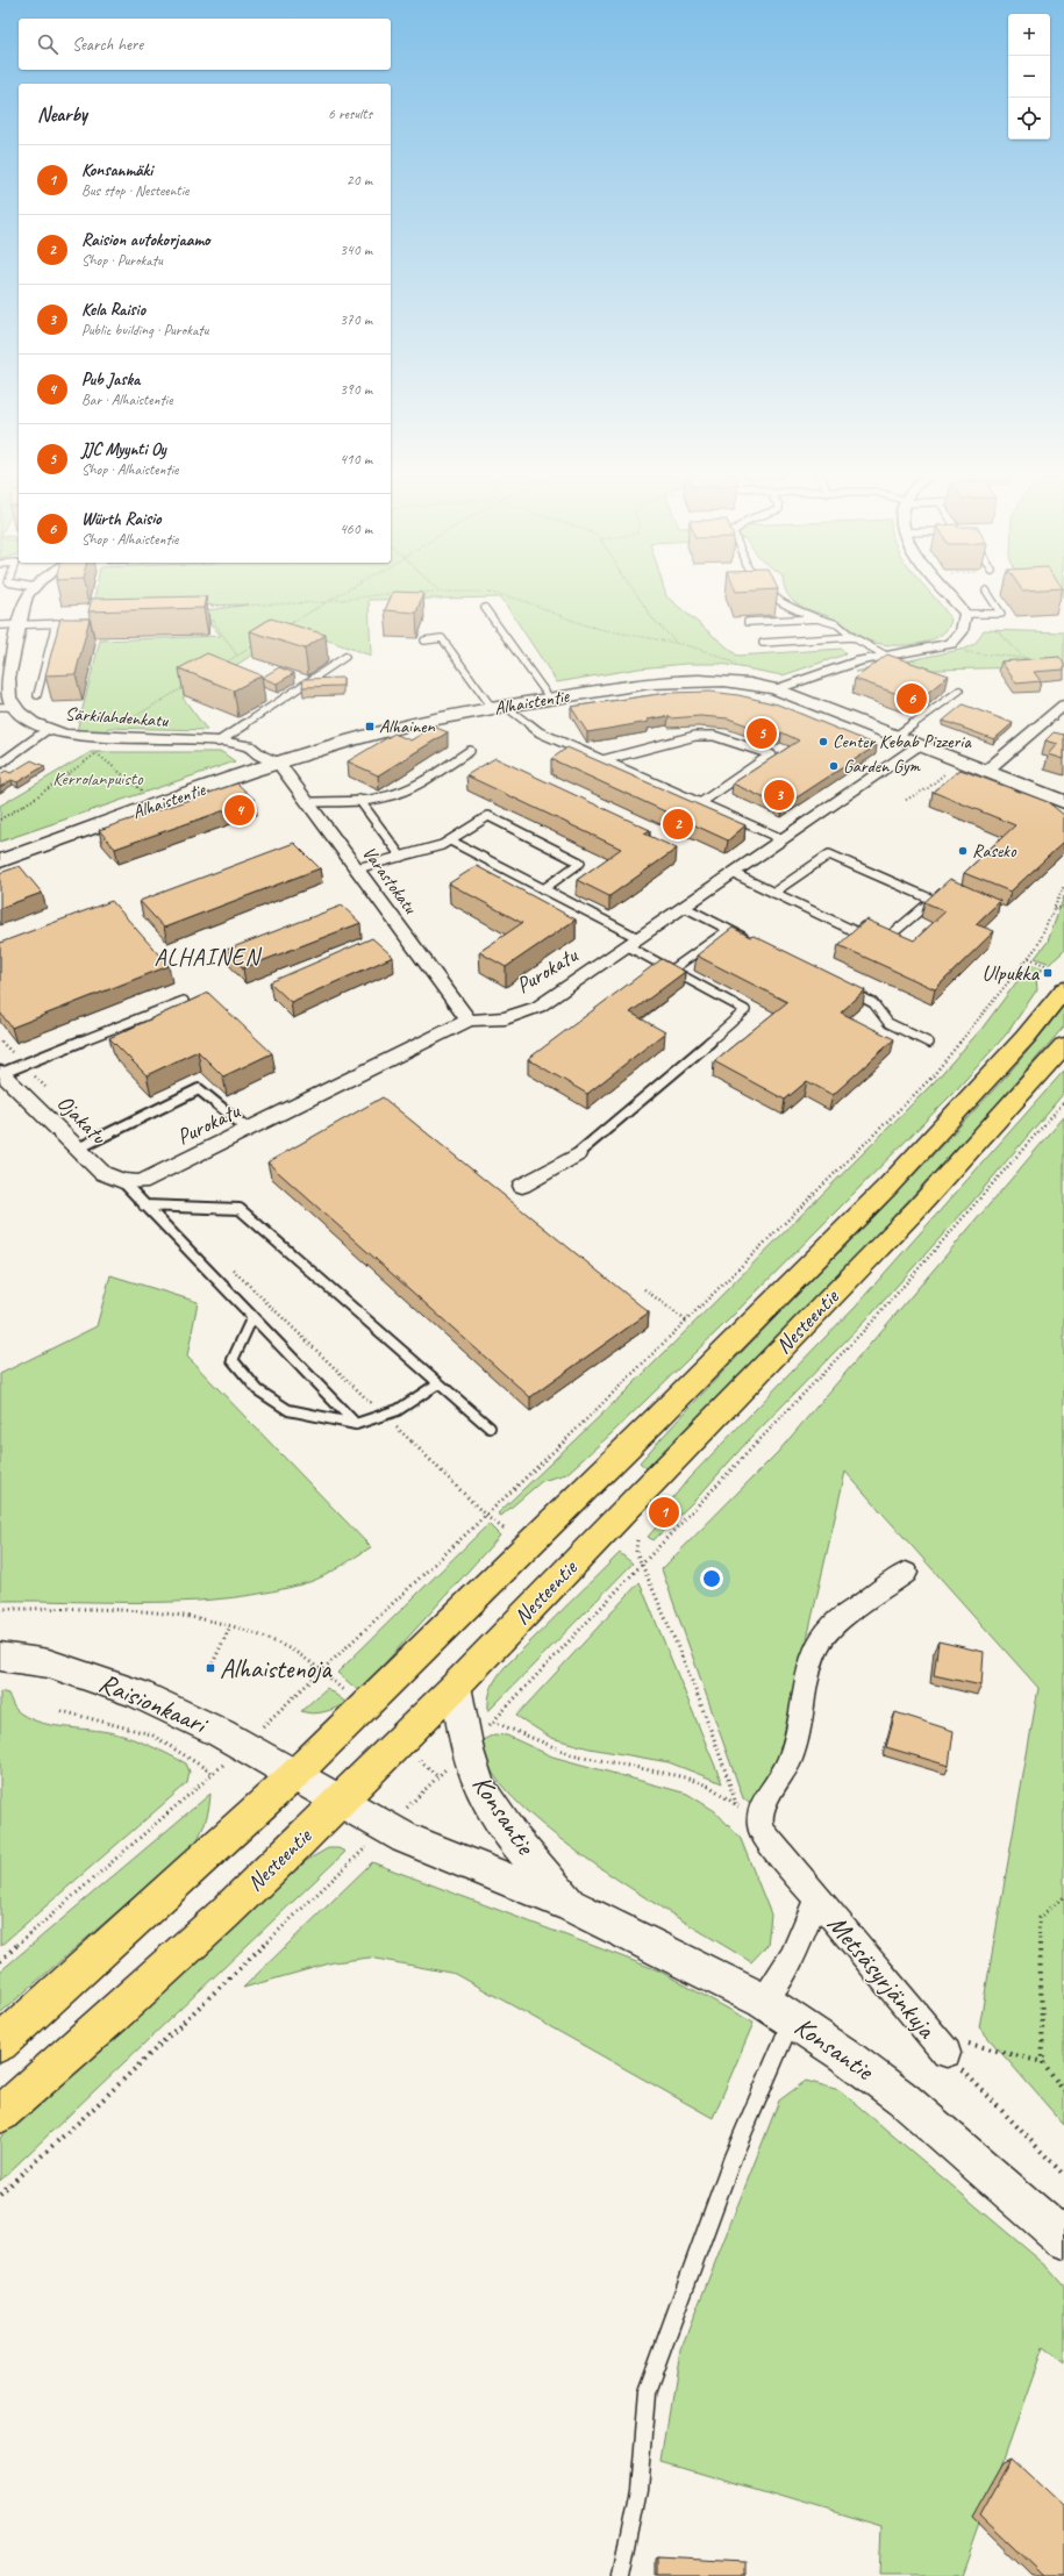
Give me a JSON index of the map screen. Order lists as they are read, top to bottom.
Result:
{
  "streets": {
    "main road": ["Nesteentie"],
    "street": [
      "Alhaistentie",
      "Särkilahdenkatu",
      "Varastokatu",
      "Purokatu",
      "Ojakatu",
      "Raisionkaari",
      "Konsantie",
      "Metsäsyrjänkuja"
    ]
  },
  "crossings": [
    ["Alhaistentie", "Särkilahdenkatu"],
    ["Alhaistentie", "Varastokatu"],
    ["Alhaistentie", "Purokatu"],
    ["Särkilahdenkatu", "Varastokatu"],
    ["Varastokatu", "Purokatu"],
    ["Purokatu", "Ojakatu"],
    ["Nesteentie", "Raisionkaari"],
    ["Nesteentie", "Konsantie"],
    ["Raisionkaari", "Konsantie"],
    ["Konsantie", "Metsäsyrjänkuja"]
  ],
  "districts": ["ALHAINEN"],
  "parks": ["Kerrolanpuisto"],
  "places": {
    "transit": ["Alhainen", "Ulpukka", "Alhaistenoja"],
    "other": ["Center Kebab Pizzeria", "Garden Gym", "Raseko"]
  },
  "page": {
    "map_buttons": ["+", "−"],
    "search": "Search here",
    "heading": ["Nearby", "6 results"],
    "list": [
      {
        "mark": "1",
        "name": "Konsanmäki",
        "note": "Bus stop · Nesteentie",
        "value": "20 m"
      },
      {
        "mark": "2",
        "name": "Raision autokorjaamo",
        "note": "Shop · Purokatu",
        "value": "340 m"
      },
      {
        "mark": "3",
        "name": "Kela Raisio",
        "note": "Public building · Purokatu",
        "value": "370 m"
      },
      {
        "mark": "4",
        "name": "Pub Jaska",
        "note": "Bar · Alhaistentie",
        "value": "390 m"
      },
      {
        "mark": "5",
        "name": "JJC Myynti Oy",
        "note": "Shop · Alhaistentie",
        "value": "410 m"
      },
      {
        "mark": "6",
        "name": "Würth Raisio",
        "note": "Shop · Alhaistentie",
        "value": "460 m"
      }
    ],
    "pins": [
      "6",
      "5",
      "3",
      "4",
      "2",
      "1"
    ]
  }
}
